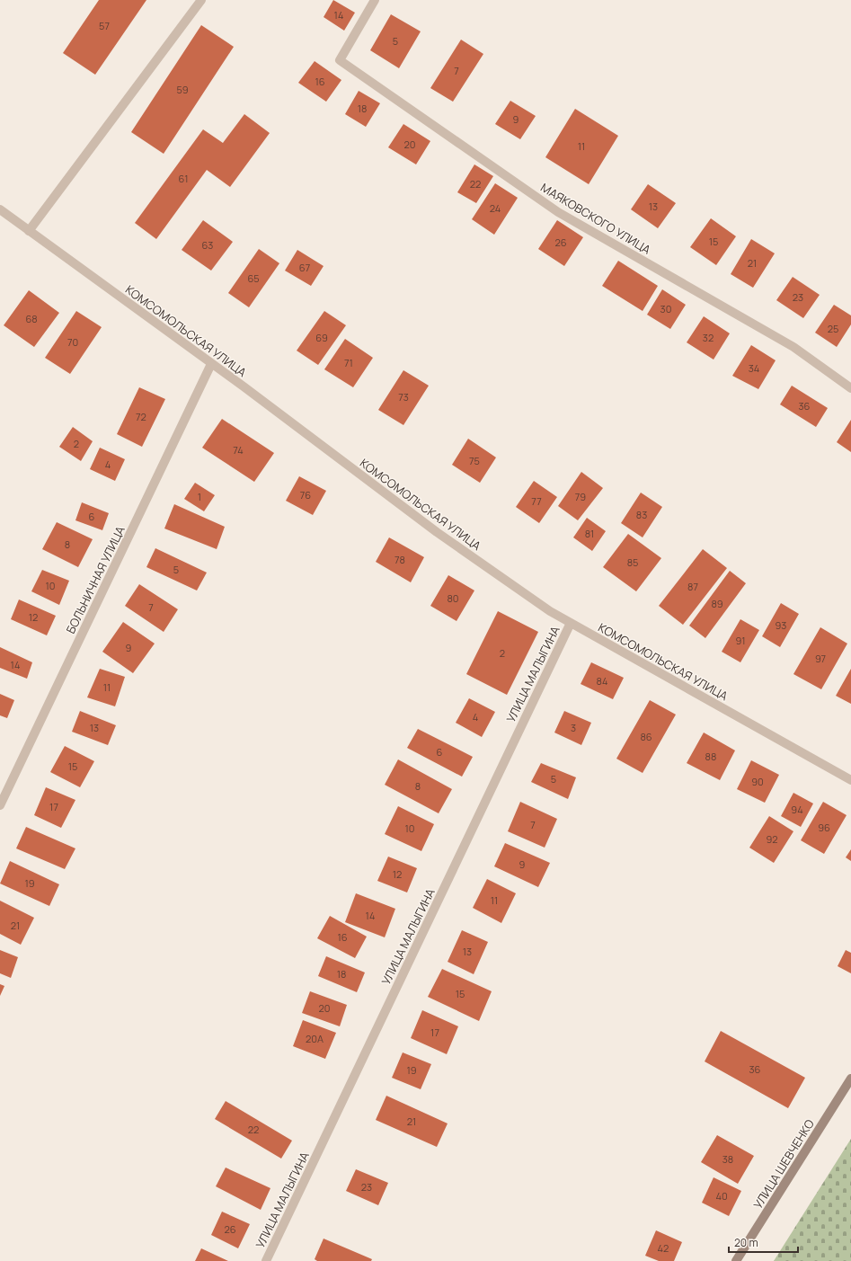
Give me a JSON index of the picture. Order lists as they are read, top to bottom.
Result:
{
  "streets": {
    "street": [
      "МАЯКОВСКОГО УЛИЦА",
      "КОМСОМОЛЬСКАЯ УЛИЦА",
      "БОЛЬНИЧНАЯ УЛИЦА",
      "УЛИЦА МАЛЫГИНА",
      "УЛИЦА ШЕВЧЕНКО"
    ]
  },
  "crossings": [
    ["КОМСОМОЛЬСКАЯ УЛИЦА", "БОЛЬНИЧНАЯ УЛИЦА"],
    ["КОМСОМОЛЬСКАЯ УЛИЦА", "УЛИЦА МАЛЫГИНА"]
  ],
  "house_numbers": [
    "14",
    "57",
    "5",
    "7",
    "16",
    "59",
    "18",
    "9",
    "20",
    "11",
    "61",
    "22",
    "13",
    "24",
    "15",
    "26",
    "63",
    "21",
    "67",
    "65",
    "23",
    "30",
    "68",
    "25",
    "69",
    "32",
    "70",
    "71",
    "34",
    "73",
    "36",
    "72",
    "2",
    "74",
    "75",
    "4",
    "76",
    "1",
    "79",
    "77",
    "83",
    "6",
    "81",
    "8",
    "78",
    "85",
    "5",
    "10",
    "87",
    "80",
    "89",
    "7",
    "12",
    "93",
    "91",
    "9",
    "2",
    "97",
    "14",
    "84",
    "11",
    "4",
    "13",
    "3",
    "86",
    "6",
    "88",
    "15",
    "5",
    "90",
    "8",
    "17",
    "94",
    "7",
    "96",
    "10",
    "92",
    "9",
    "12",
    "19",
    "11",
    "14",
    "21",
    "16",
    "13",
    "18",
    "15",
    "20",
    "17",
    "20А",
    "36",
    "19",
    "21",
    "22",
    "38",
    "23",
    "40",
    "26",
    "42"
  ],
  "scale_bar": "20 m"
}
